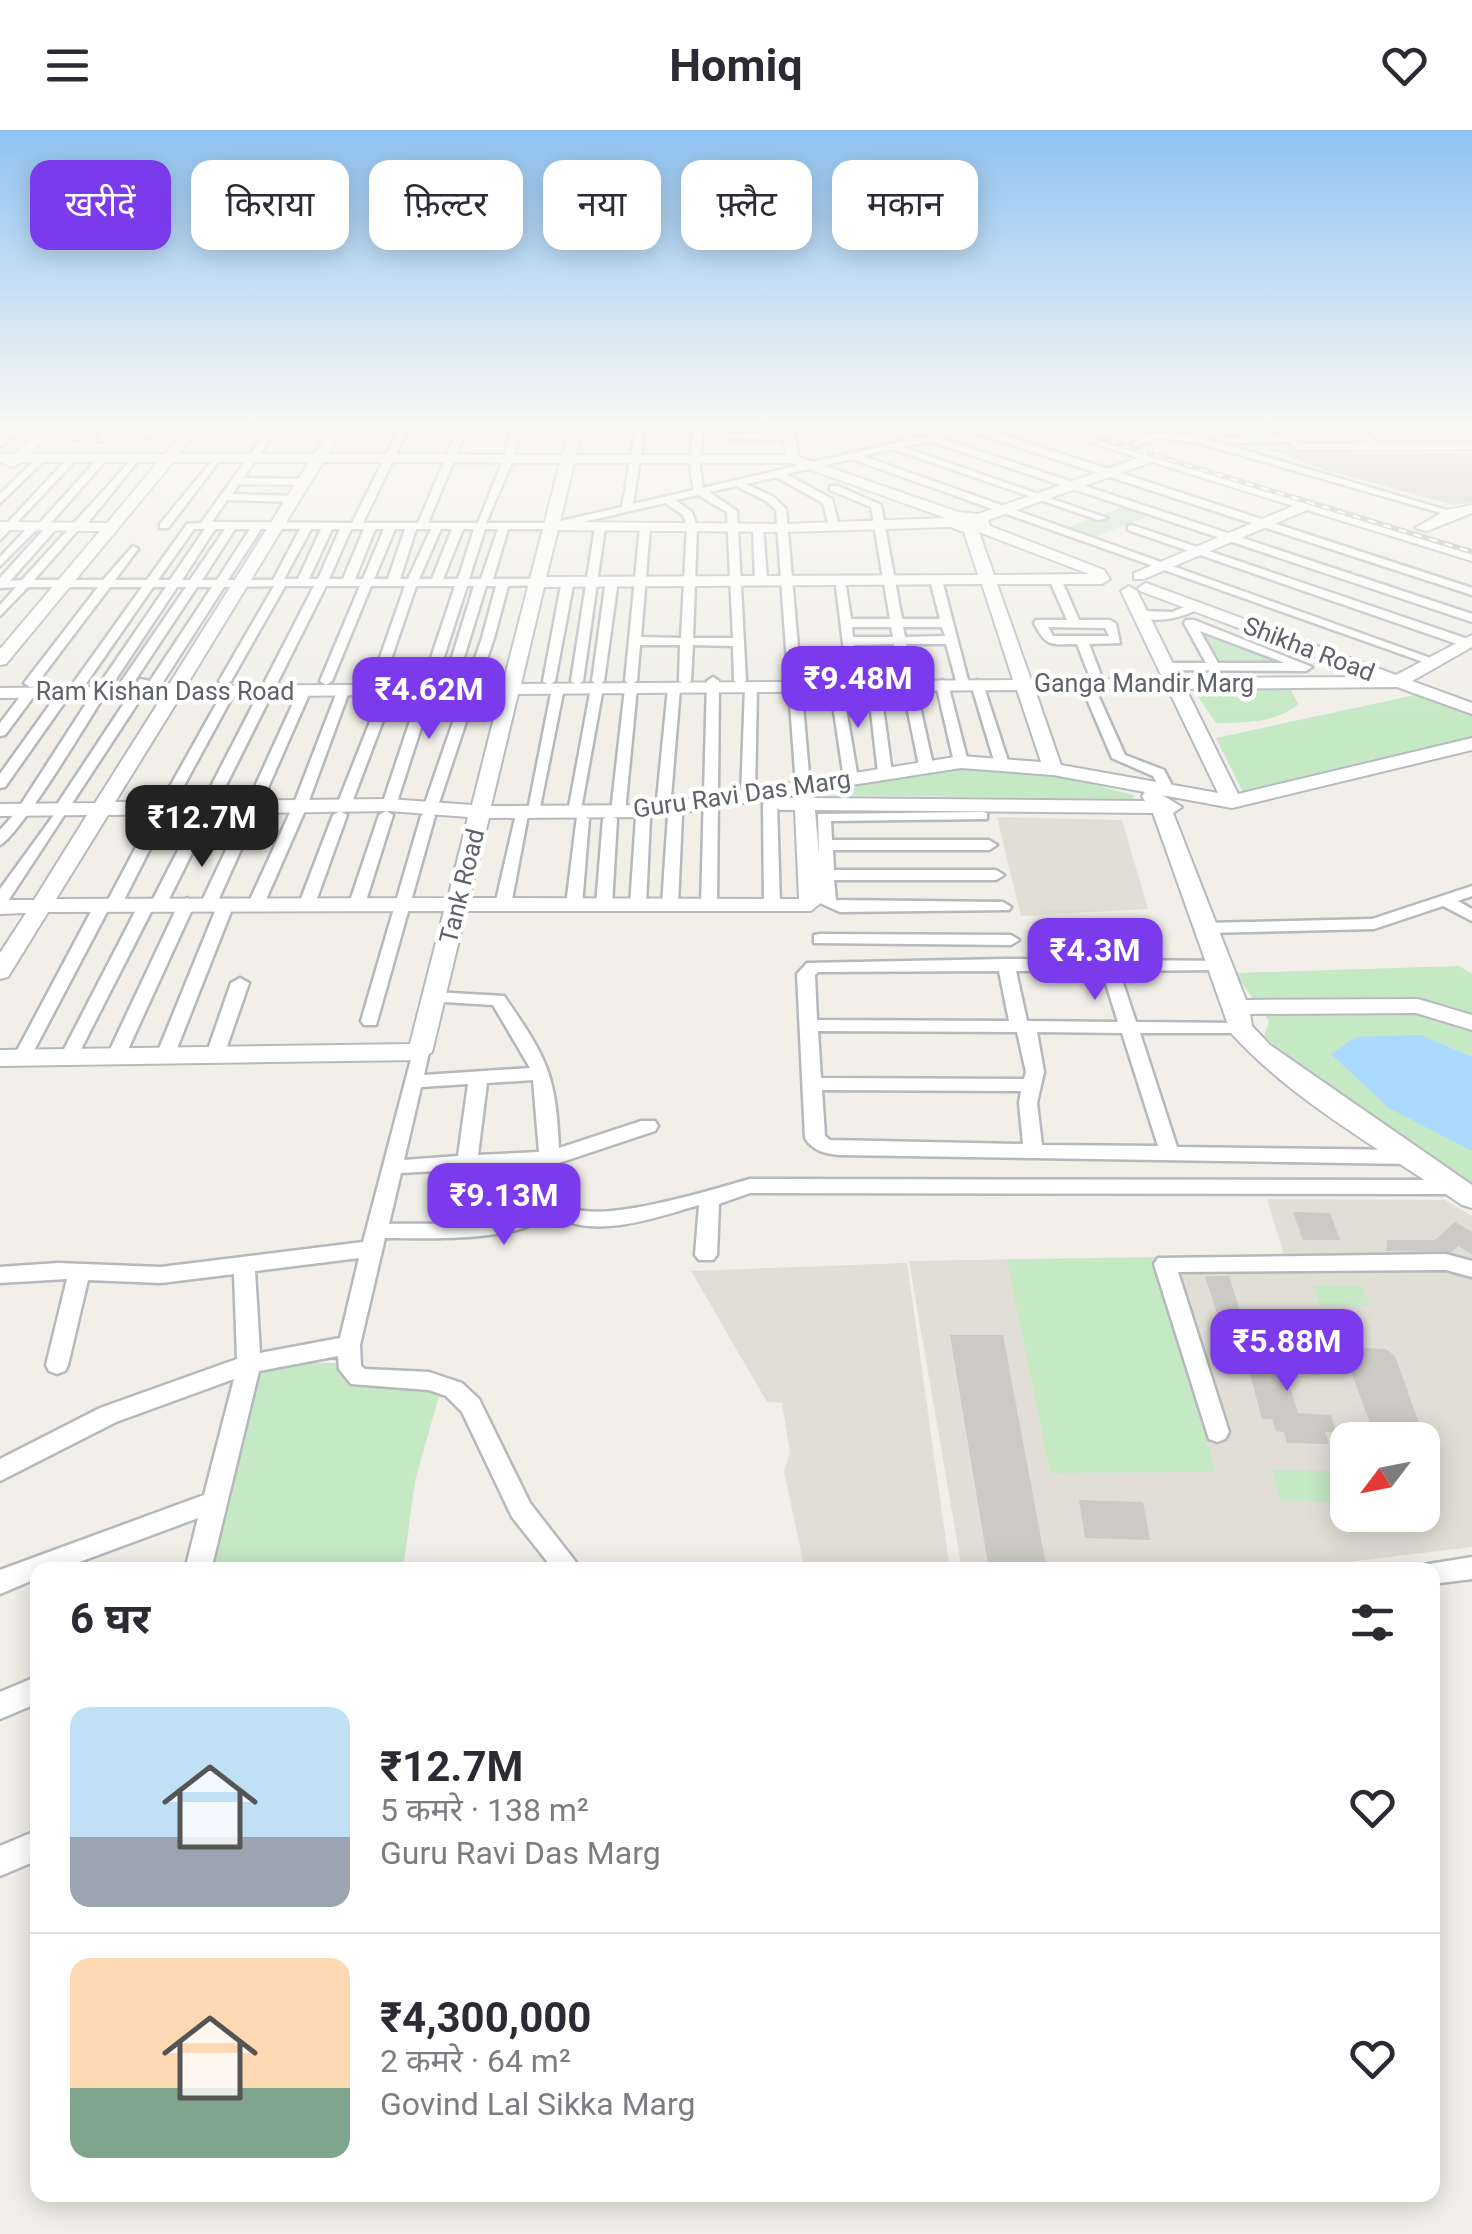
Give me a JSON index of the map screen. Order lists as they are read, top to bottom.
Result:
{
  "streets": {
    "street": [
      "Shikha Road",
      "Ganga Mandir Marg",
      "Ram Kishan Dass Road",
      "Guru Ravi Das Marg",
      "Tank Road"
    ]
  },
  "crossings": [
    ["Shikha Road", "Ganga Mandir Marg"],
    ["Ganga Mandir Marg", "Ram Kishan Dass Road"],
    ["Ganga Mandir Marg", "Tank Road"],
    ["Ram Kishan Dass Road", "Tank Road"],
    ["Guru Ravi Das Marg", "Tank Road"]
  ],
  "north": "bottom left",
  "page": {
    "header": "Homiq",
    "chip": [
      "खरीदें",
      "किराया",
      "फ़िल्टर",
      "नया",
      "फ़्लैट",
      "मकान"
    ],
    "price": [
      "₹9.48M",
      "₹4.62M",
      "₹12.7M",
      "₹4.3M",
      "₹9.13M",
      "₹5.88M"
    ],
    "heading": "6 घर",
    "list": [
      {
        "name": "₹12.7M",
        "note": "5 कमरे · 138 m² · Guru Ravi Das Marg"
      },
      {
        "name": "₹4,300,000",
        "note": "2 कमरे · 64 m² · Govind Lal Sikka Marg"
      }
    ]
  }
}
